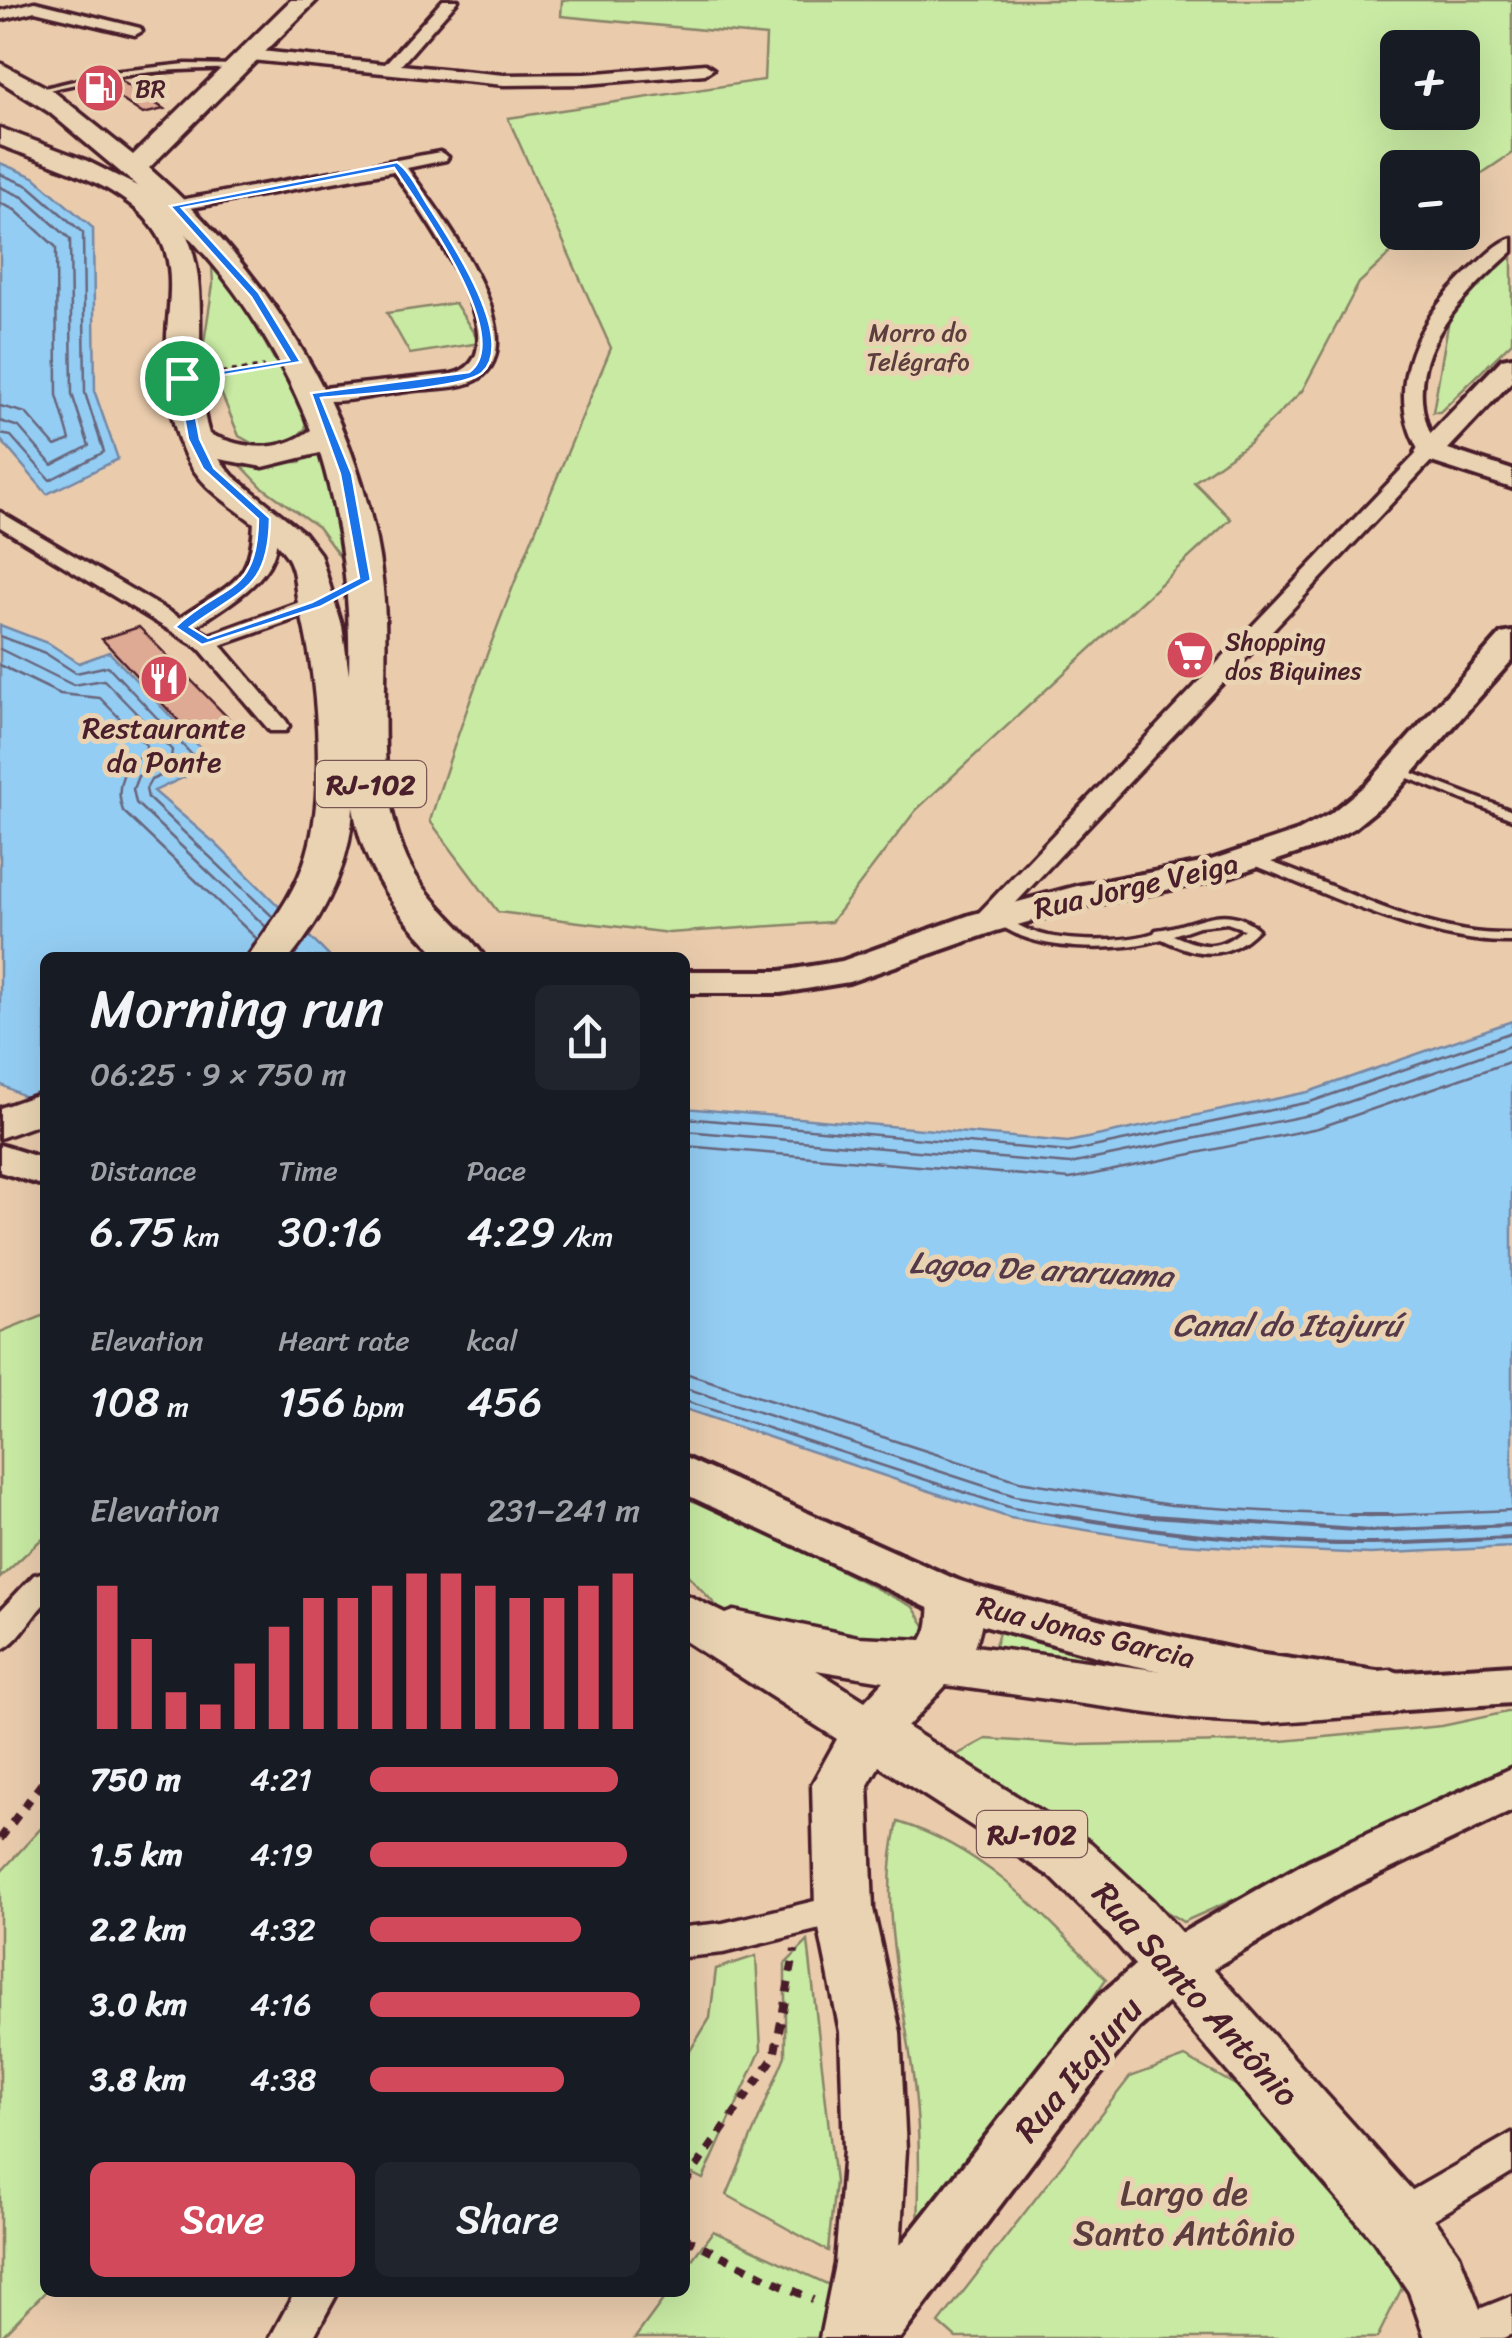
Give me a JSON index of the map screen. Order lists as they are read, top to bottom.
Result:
{
  "streets": {
    "main road": [
      "RJ-102",
      "Rua Jorge Veiga",
      "Rua Jonas Garcia",
      "Rua Santo Antônio",
      "Rua Itajuru"
    ]
  },
  "crossings": [
    ["Rua Santo Antônio", "Rua Itajuru"]
  ],
  "water": ["Lagoa De araruama", "Canal do Itajurú"],
  "parks": ["Morro do Telégrafo", "Largo de Santo Antônio"],
  "places": {
    "fuel station": ["BR"],
    "supermarket": ["Shopping dos Biquines"],
    "restaurant": ["Restaurante da Ponte"]
  },
  "page": {
    "map_buttons": ["+", "−"],
    "heading": ["Morning run", "06:25 · 9 × 750 m"],
    "stats": [
      ["Distance", "6.75 km"],
      ["Time", "30:16"],
      ["Pace", "4:29 /km"],
      ["Elevation", "108 m"],
      ["Heart rate", "156 bpm"],
      ["kcal", "456"]
    ],
    "chart": ["Elevation", "231–241 m"],
    "list": [
      {
        "name": "750 m",
        "note": "4:21"
      },
      {
        "name": "1.5 km",
        "note": "4:19"
      },
      {
        "name": "2.2 km",
        "note": "4:32"
      },
      {
        "name": "3.0 km",
        "note": "4:16"
      },
      {
        "name": "3.8 km",
        "note": "4:38"
      }
    ],
    "buttons": ["Save", "Share"]
  }
}
